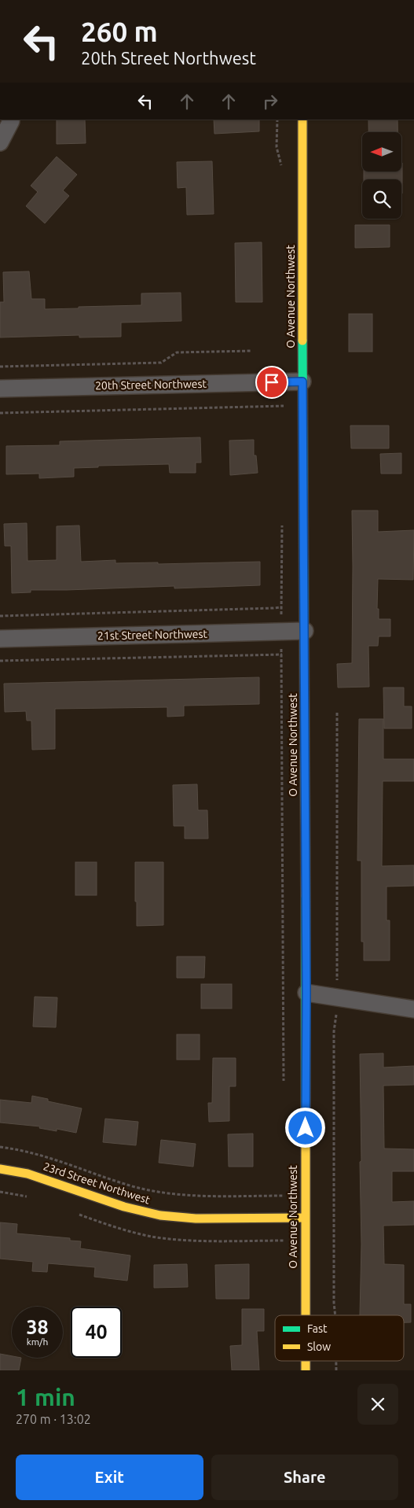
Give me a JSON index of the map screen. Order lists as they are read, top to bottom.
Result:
{
  "streets": {
    "street": [
      "O Avenue Northwest",
      "20th Street Northwest",
      "21st Street Northwest",
      "23rd Street Northwest"
    ]
  },
  "crossings": [
    ["O Avenue Northwest", "20th Street Northwest"],
    ["O Avenue Northwest", "21st Street Northwest"],
    ["O Avenue Northwest", "23rd Street Northwest"]
  ],
  "legend": ["Fast", "Slow"],
  "north": "left",
  "page": {
    "turn": ["260 m", "20th Street Northwest"],
    "speed": "38 km/h",
    "limit": "40",
    "heading": ["1 min", "270 m · 13:02"],
    "buttons": ["Exit", "Share"]
  }
}
